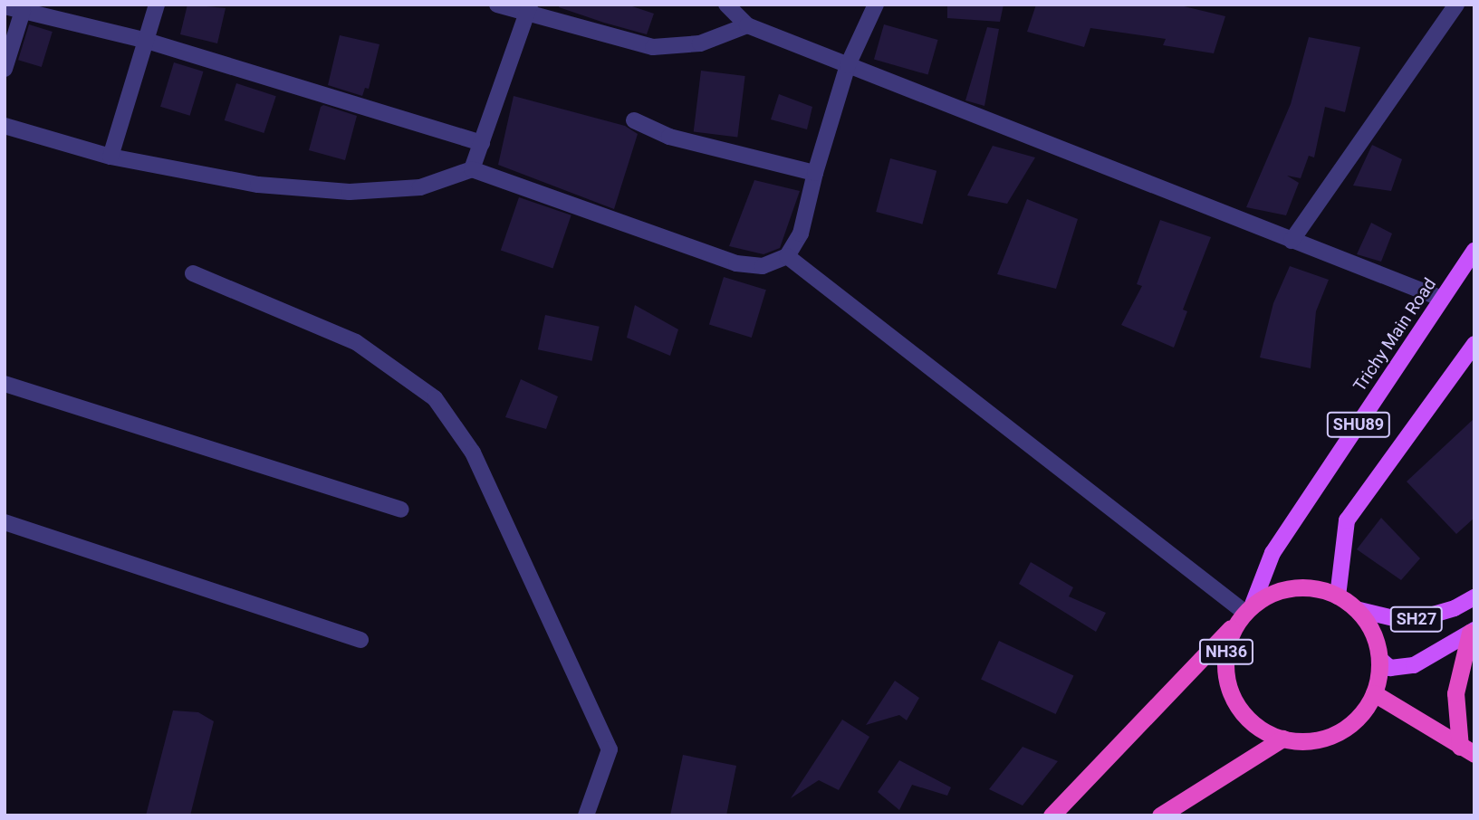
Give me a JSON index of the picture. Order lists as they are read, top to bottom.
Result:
{
  "streets": {
    "highway": ["NH36"],
    "main road": ["Trichy Main Road", "SHU89", "SH27"]
  },
  "crossings": [
    ["Trichy Main Road", "SHU89"],
    ["Trichy Main Road", "SH27"],
    ["Trichy Main Road", "NH36"],
    ["SHU89", "SH27"],
    ["SHU89", "NH36"],
    ["SH27", "NH36"]
  ]
}
